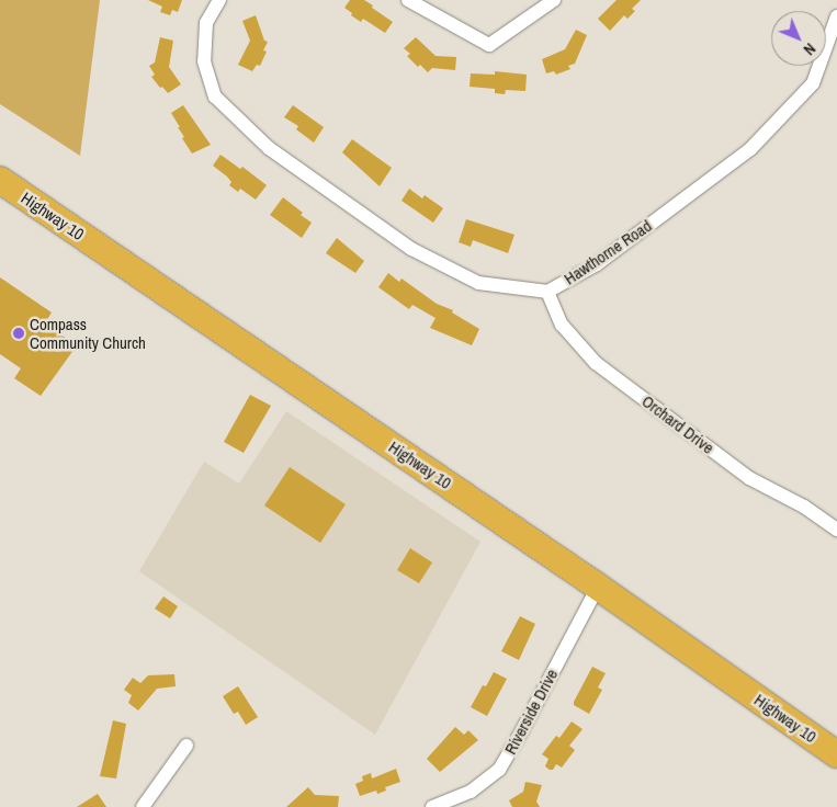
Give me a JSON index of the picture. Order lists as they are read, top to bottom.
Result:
{
  "streets": {
    "highway": ["Highway 10"],
    "street": ["Hawthorne Road", "Orchard Drive", "Riverside Drive"]
  },
  "crossings": [
    ["Highway 10", "Riverside Drive"],
    ["Hawthorne Road", "Orchard Drive"]
  ],
  "places": ["Compass Community Church"],
  "north": "bottom right"
}
